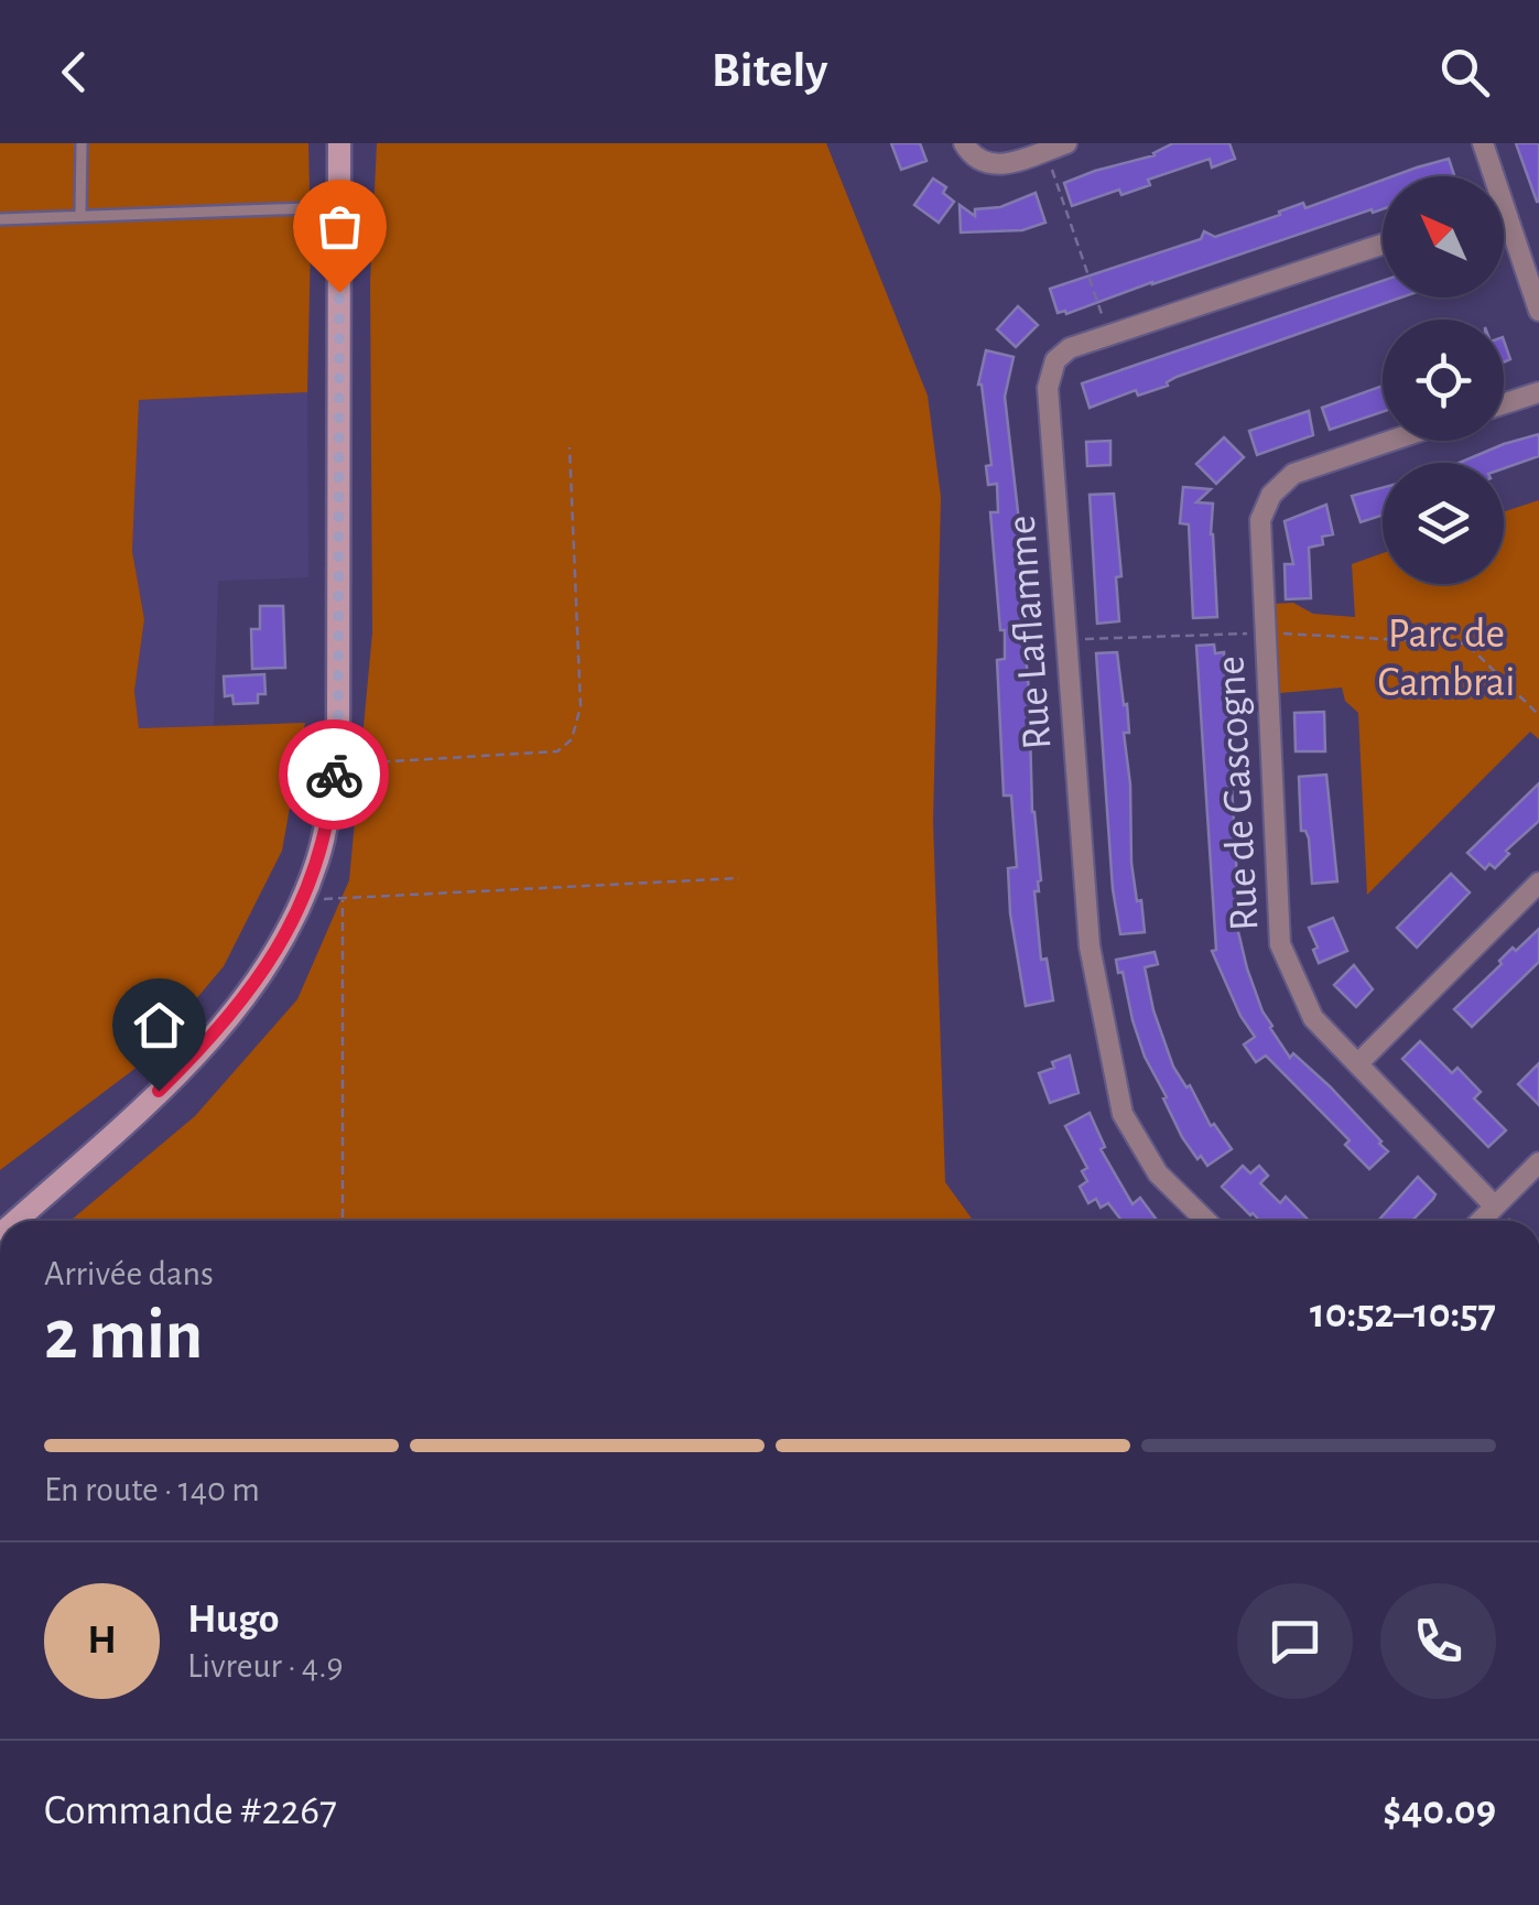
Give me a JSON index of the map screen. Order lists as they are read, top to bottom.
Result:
{
  "streets": {
    "street": ["Rue Laflamme", "Rue de Gascogne"]
  },
  "parks": ["Parc de Cambrai"],
  "north": "top left",
  "page": {
    "header": "Bitely",
    "heading": ["2 min", "Arrivée dans", "10:52–10:57"],
    "panel": [
      "Hugo",
      "Livreur · 4.9",
      "Commande #2267",
      "$40.09"
    ],
    "bar": "En route · 140 m",
    "round": "H"
  }
}
